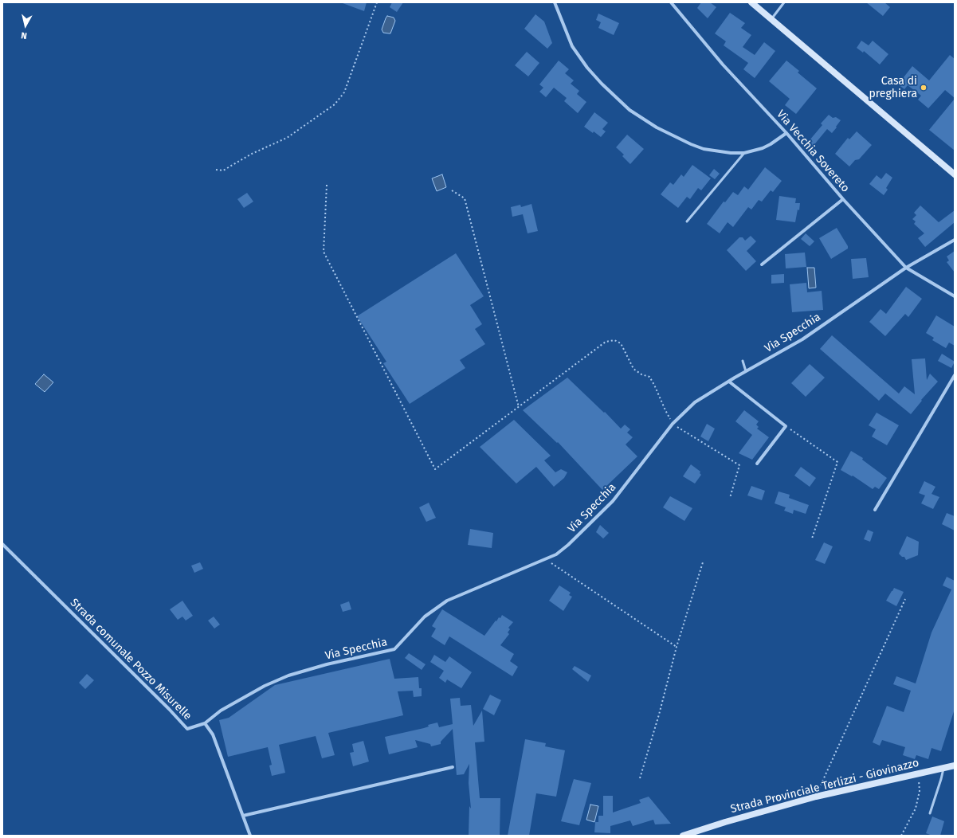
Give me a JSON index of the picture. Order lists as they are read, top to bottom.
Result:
{
  "streets": {
    "main road": ["Strada Provinciale Terlizzi - Giovinazzo"],
    "street": ["Via Vecchia Sovereto", "Via Specchia", "Strada comunale Pozzo Misurelle"]
  },
  "crossings": [
    ["Via Vecchia Sovereto", "Via Specchia"],
    ["Via Specchia", "Strada comunale Pozzo Misurelle"]
  ],
  "places": ["Casa di preghiera"],
  "north": "bottom"
}
